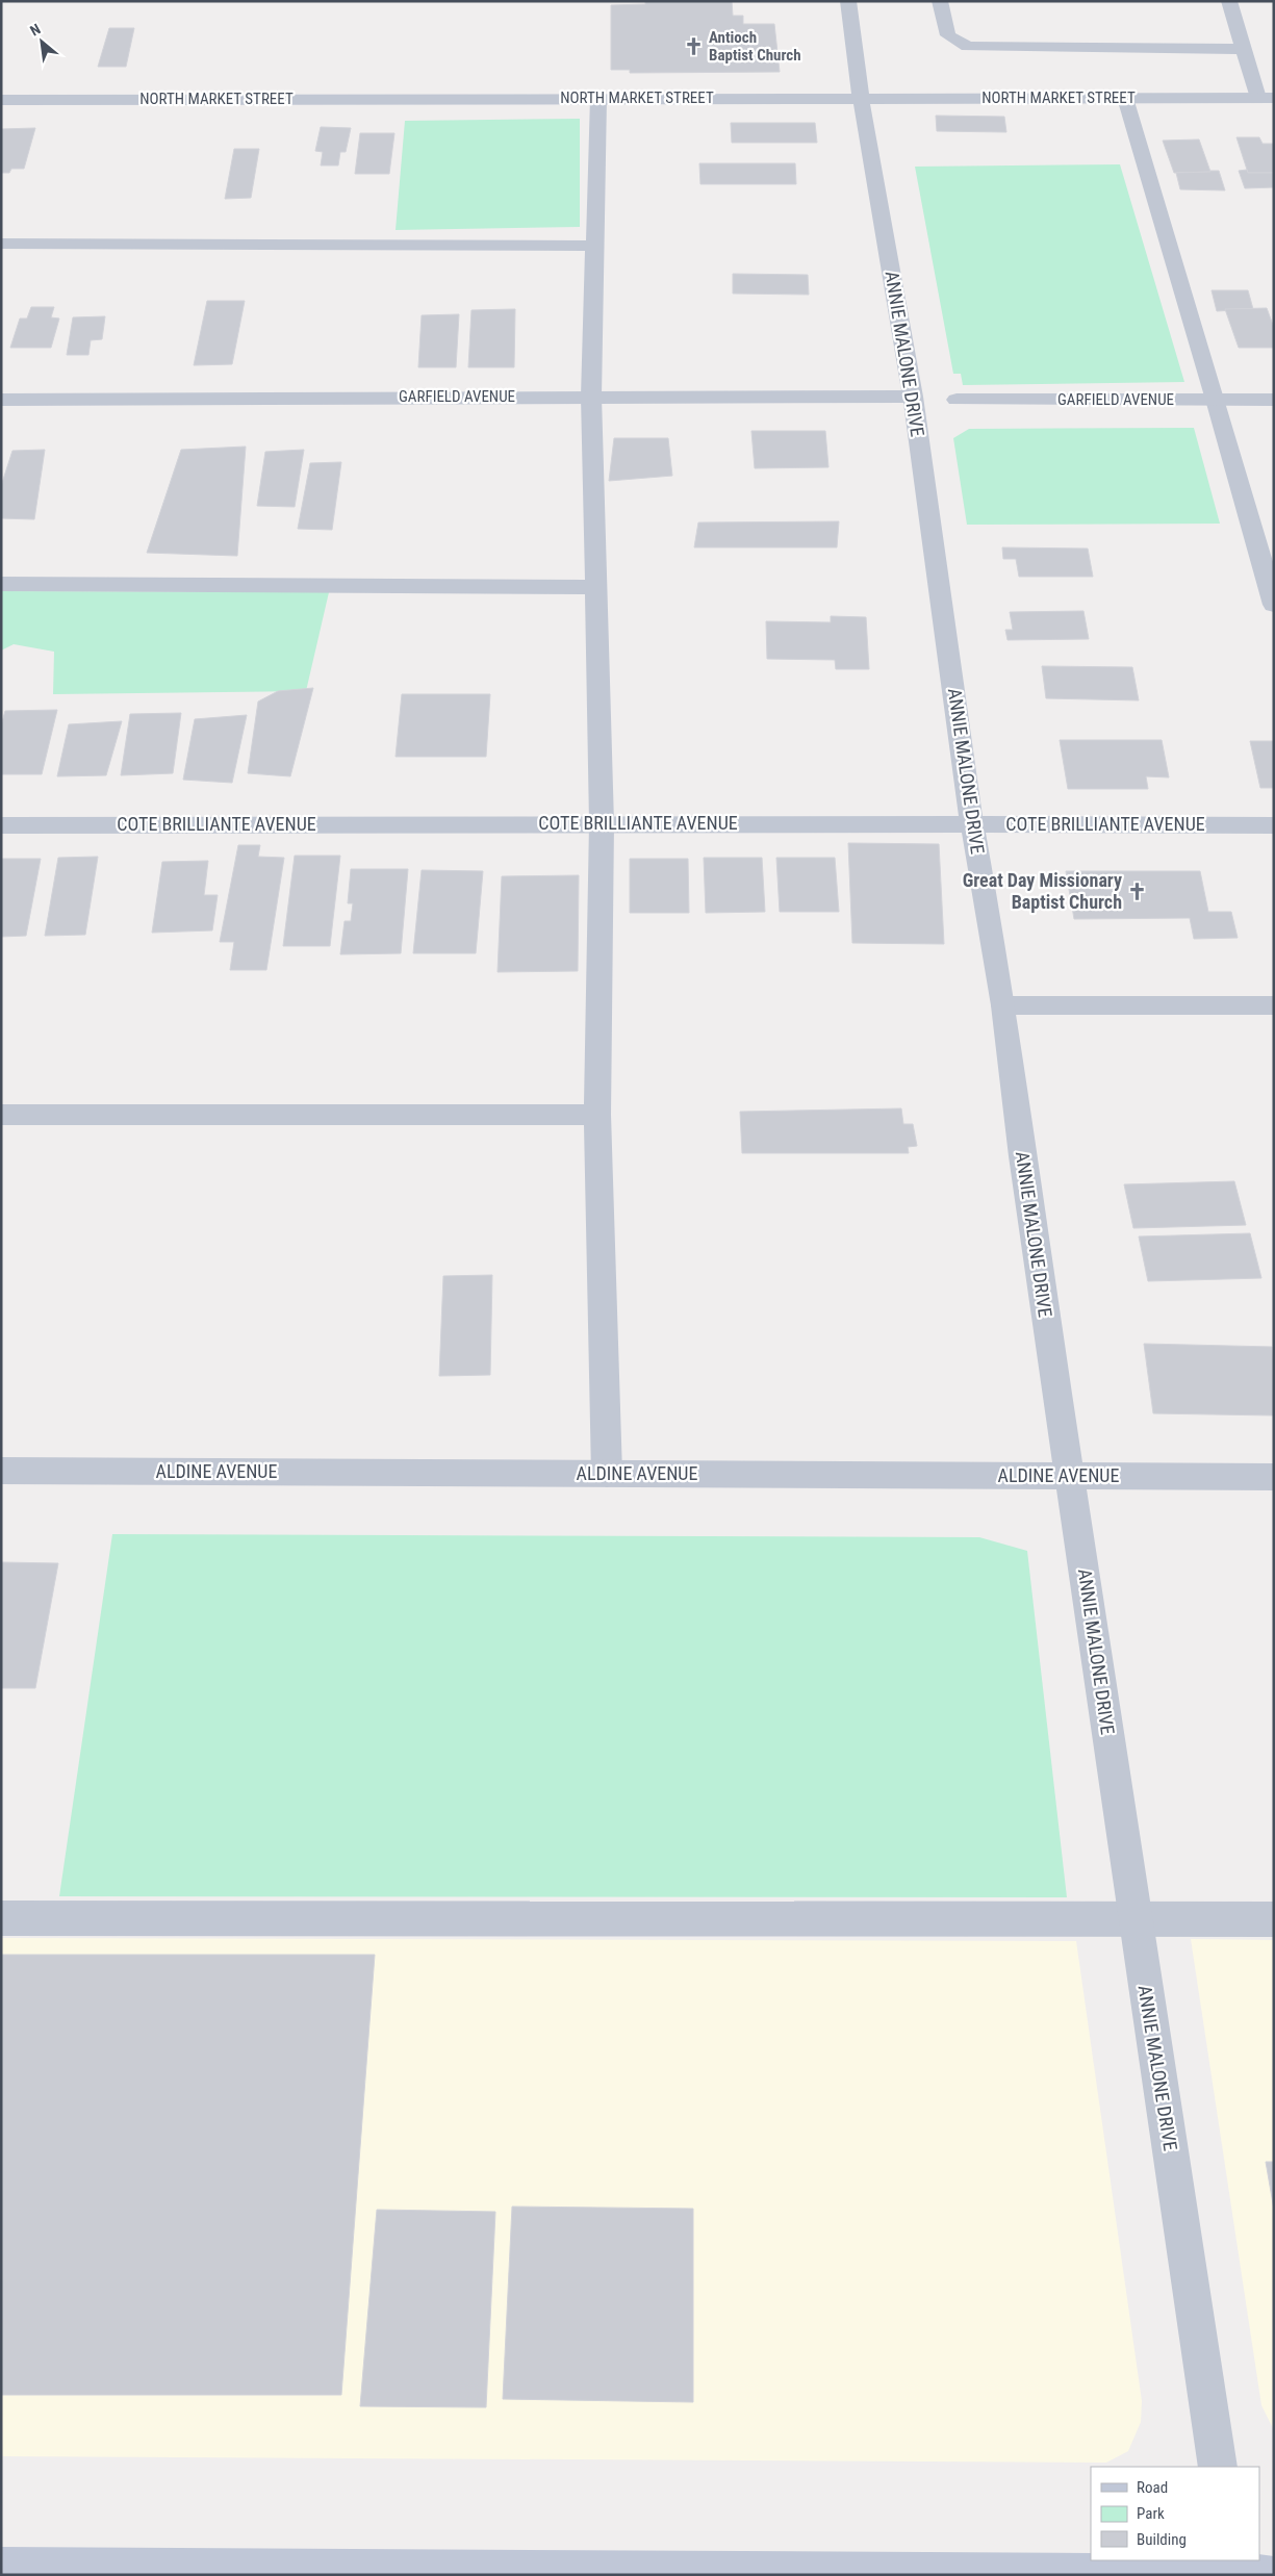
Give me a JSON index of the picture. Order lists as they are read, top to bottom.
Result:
{
  "streets": {
    "street": [
      "NORTH MARKET STREET",
      "ANNIE MALONE DRIVE",
      "GARFIELD AVENUE",
      "COTE BRILLIANTE AVENUE",
      "ALDINE AVENUE"
    ]
  },
  "crossings": [
    ["NORTH MARKET STREET", "ANNIE MALONE DRIVE"],
    ["ANNIE MALONE DRIVE", "GARFIELD AVENUE"],
    ["ANNIE MALONE DRIVE", "COTE BRILLIANTE AVENUE"],
    ["ANNIE MALONE DRIVE", "ALDINE AVENUE"]
  ],
  "places": {
    "church": ["Antioch Baptist Church", "Great Day Missionary Baptist Church"]
  },
  "legend": ["Road", "Park", "Building"],
  "north": "top left"
}
